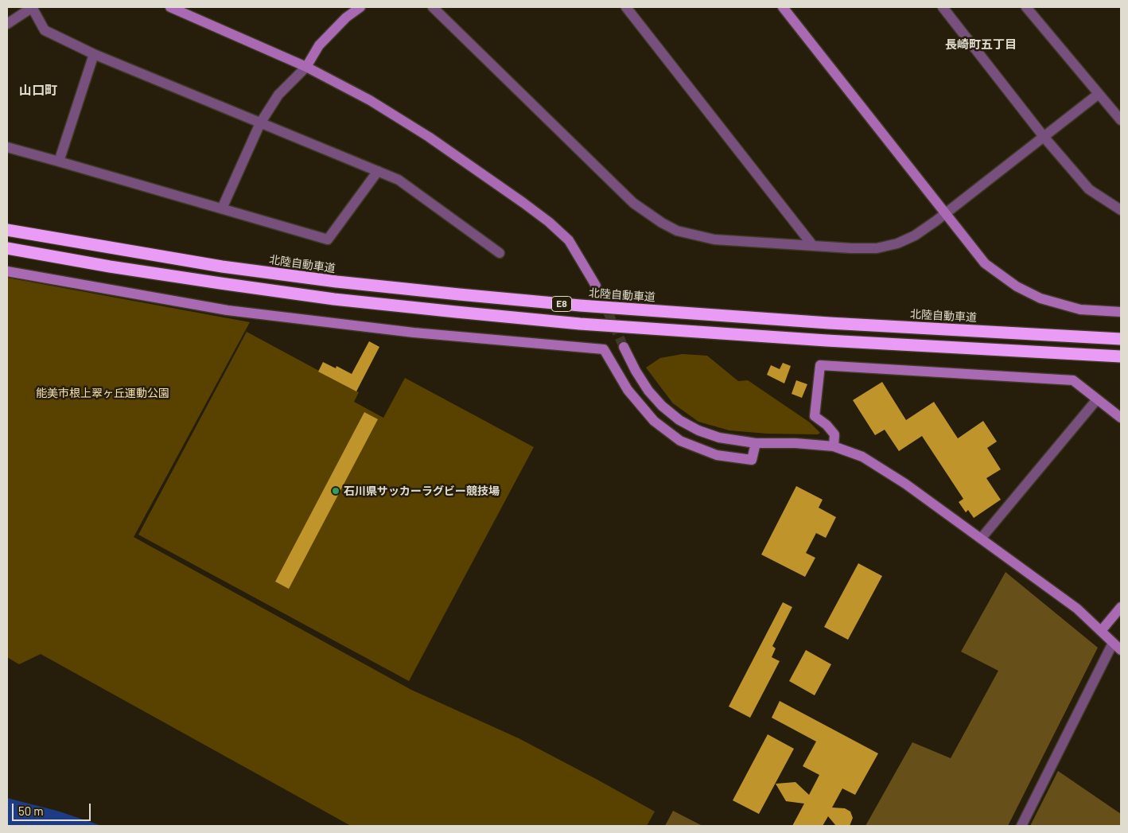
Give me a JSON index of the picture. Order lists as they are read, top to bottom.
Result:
{
  "streets": {
    "highway": ["北陸自動車道", "E8"]
  },
  "districts": ["長崎町五丁目", "山口町"],
  "parks": ["能美市根上翠ヶ丘運動公園"],
  "places": ["石川県サッカーラグビー競技場"],
  "scale_bar": "50 m"
}
